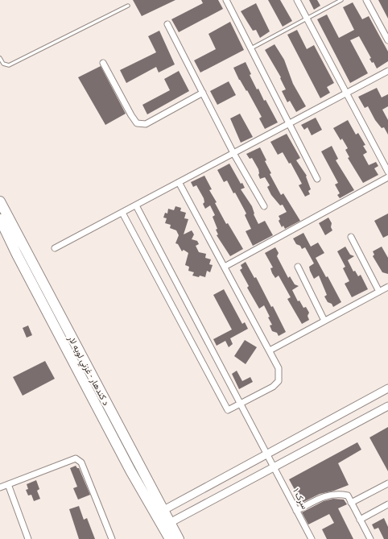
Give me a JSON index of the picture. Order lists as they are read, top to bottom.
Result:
{
  "streets": {
    "highway": ["د کندهار - غزني لويه لار"],
    "street": ["سرک ۱"]
  }
}
